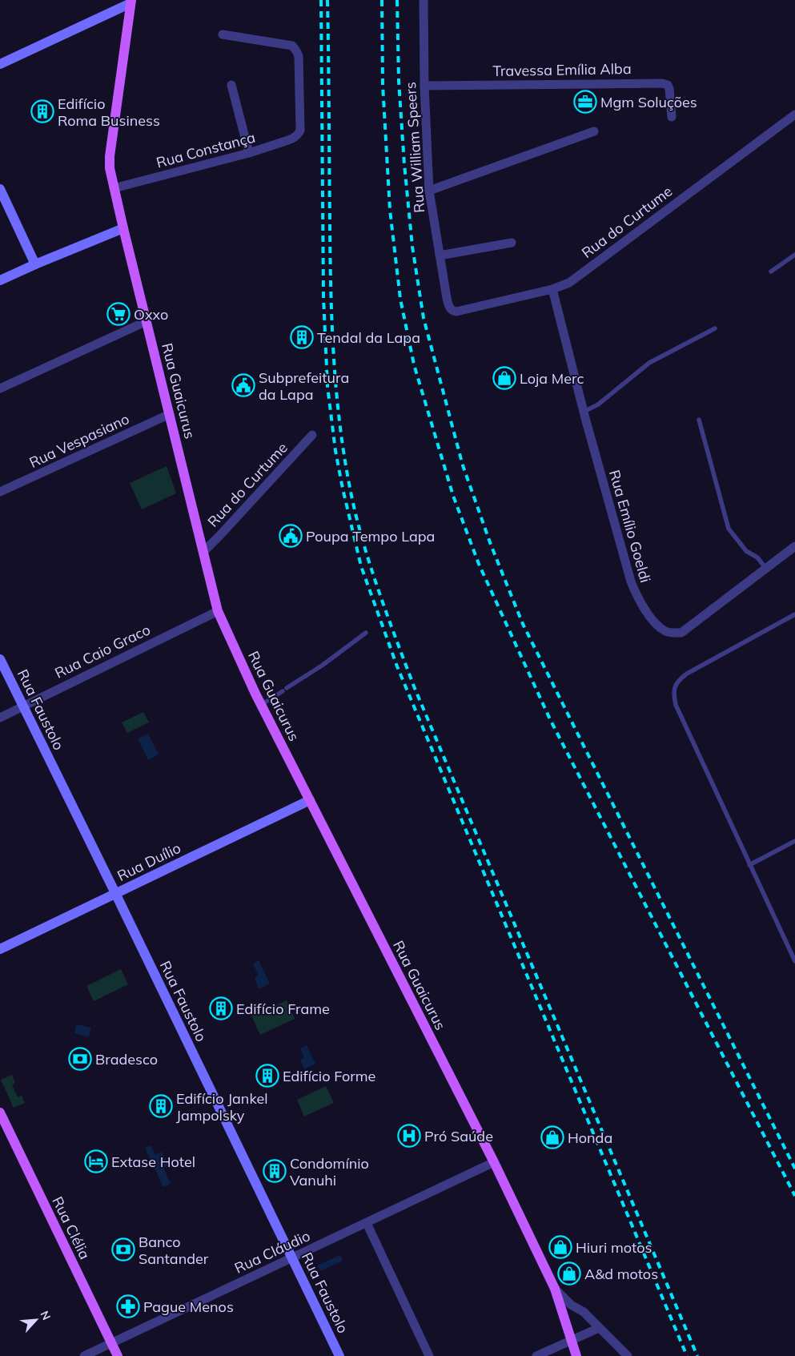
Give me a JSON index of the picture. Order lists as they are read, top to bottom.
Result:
{
  "streets": {
    "main road": ["Rua Guaicurus", "Rua Clélia"],
    "street": [
      "Travessa Emília Alba",
      "Rua William Speers",
      "Rua Constança",
      "Rua do Curtume",
      "Rua Vespasiano",
      "Rua Emílio Goeldi",
      "Rua Caio Graco",
      "Rua Faustolo",
      "Rua Duílio",
      "Rua Cláudio"
    ]
  },
  "crossings": [
    ["Travessa Emília Alba", "Rua William Speers"],
    ["Rua William Speers", "Rua do Curtume"],
    ["Rua Constança", "Rua Guaicurus"],
    ["Rua do Curtume", "Rua Guaicurus"],
    ["Rua do Curtume", "Rua Emílio Goeldi"],
    ["Rua Guaicurus", "Rua Vespasiano"],
    ["Rua Guaicurus", "Rua Caio Graco"],
    ["Rua Guaicurus", "Rua Duílio"],
    ["Rua Guaicurus", "Rua Cláudio"],
    ["Rua Caio Graco", "Rua Faustolo"],
    ["Rua Faustolo", "Rua Duílio"],
    ["Rua Faustolo", "Rua Cláudio"],
    ["Rua Clélia", "Rua Cláudio"]
  ],
  "places": {
    "office": ["Mgm Soluções"],
    "building": [
      "Edifício Roma Business",
      "Tendal da Lapa",
      "Edifício Frame",
      "Edifício Forme",
      "Edifício Jankel Jampolsky",
      "Condomínio Vanuhi"
    ],
    "supermarket": ["Oxxo"],
    "shop": [
      "Loja Merc",
      "Honda",
      "Hiuri motos",
      "A&d motos"
    ],
    "public building": ["Subprefeitura da Lapa", "Poupa Tempo Lapa"],
    "bank": ["Bradesco", "Banco Santander"],
    "hospital": ["Pró Saúde"],
    "hotel": ["Extase Hotel"],
    "pharmacy": ["Pague Menos"]
  },
  "north": "top right"
}
